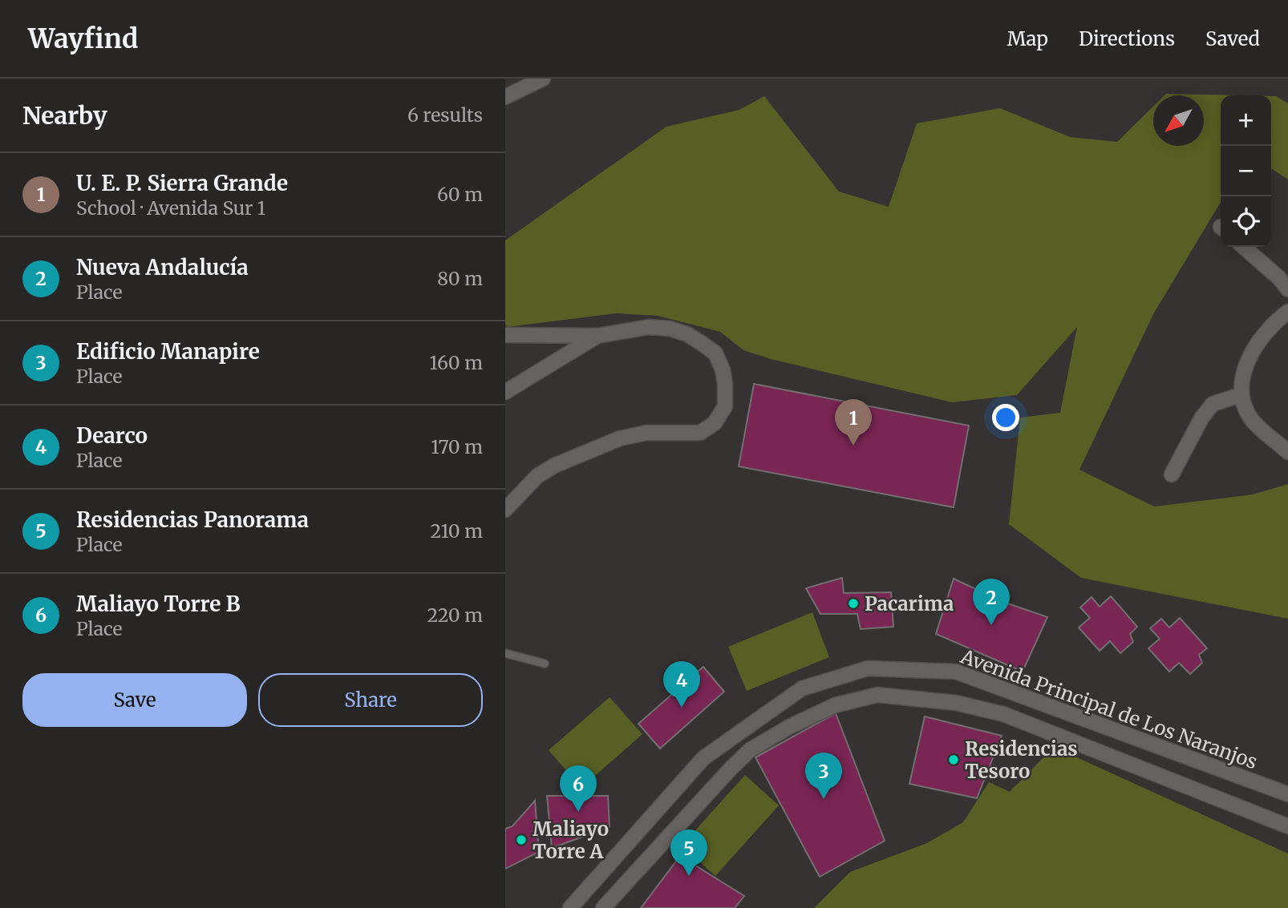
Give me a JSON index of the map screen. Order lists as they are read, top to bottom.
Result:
{
  "streets": {
    "main road": ["Avenida Principal de Los Naranjos"]
  },
  "places": ["Pacarima", "Residencias Tesoro", "Maliayo Torre A"],
  "north": "bottom left",
  "page": {
    "header": "Wayfind",
    "nav": ["Map", "Directions", "Saved"],
    "heading": ["Nearby", "6 results"],
    "map_buttons": ["+", "−"],
    "list": [
      {
        "mark": "1",
        "name": "U. E. P. Sierra Grande",
        "note": "School · Avenida Sur 1",
        "value": "60 m"
      },
      {
        "mark": "2",
        "name": "Nueva Andalucía",
        "note": "Place",
        "value": "80 m"
      },
      {
        "mark": "3",
        "name": "Edificio Manapire",
        "note": "Place",
        "value": "160 m"
      },
      {
        "mark": "4",
        "name": "Dearco",
        "note": "Place",
        "value": "170 m"
      },
      {
        "mark": "5",
        "name": "Residencias Panorama",
        "note": "Place",
        "value": "210 m"
      },
      {
        "mark": "6",
        "name": "Maliayo Torre B",
        "note": "Place",
        "value": "220 m"
      }
    ],
    "pins": [
      "1",
      "2",
      "4",
      "3",
      "6",
      "5"
    ],
    "buttons": ["Save", "Share"]
  }
}
